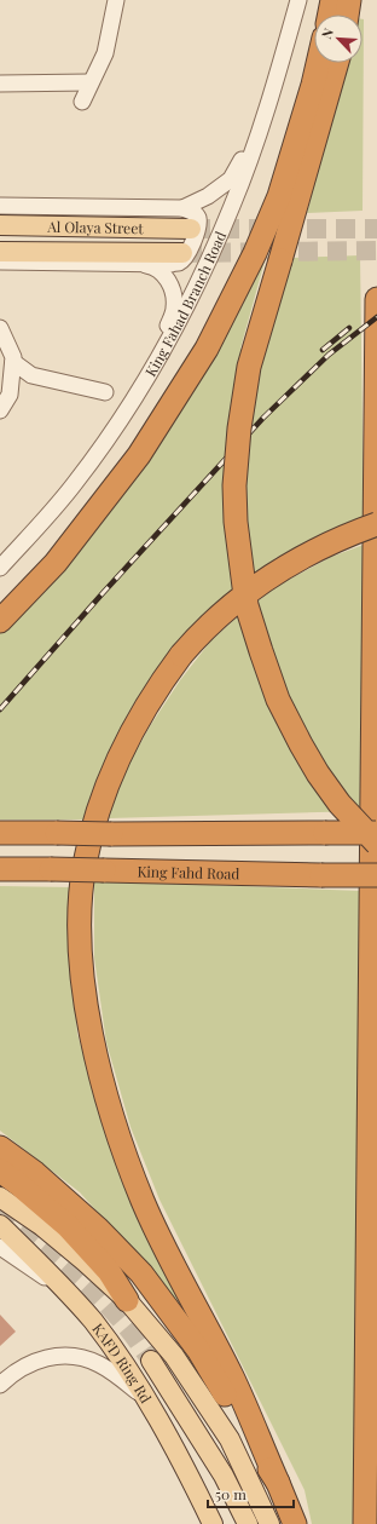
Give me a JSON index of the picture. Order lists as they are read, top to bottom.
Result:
{
  "streets": {
    "highway": ["King Fahd Road"],
    "main road": ["Al Olaya Street", "KAFD Ring Rd"],
    "street": ["King Fahad Branch Road"]
  },
  "scale_bar": "50 m",
  "north": "top left"
}
